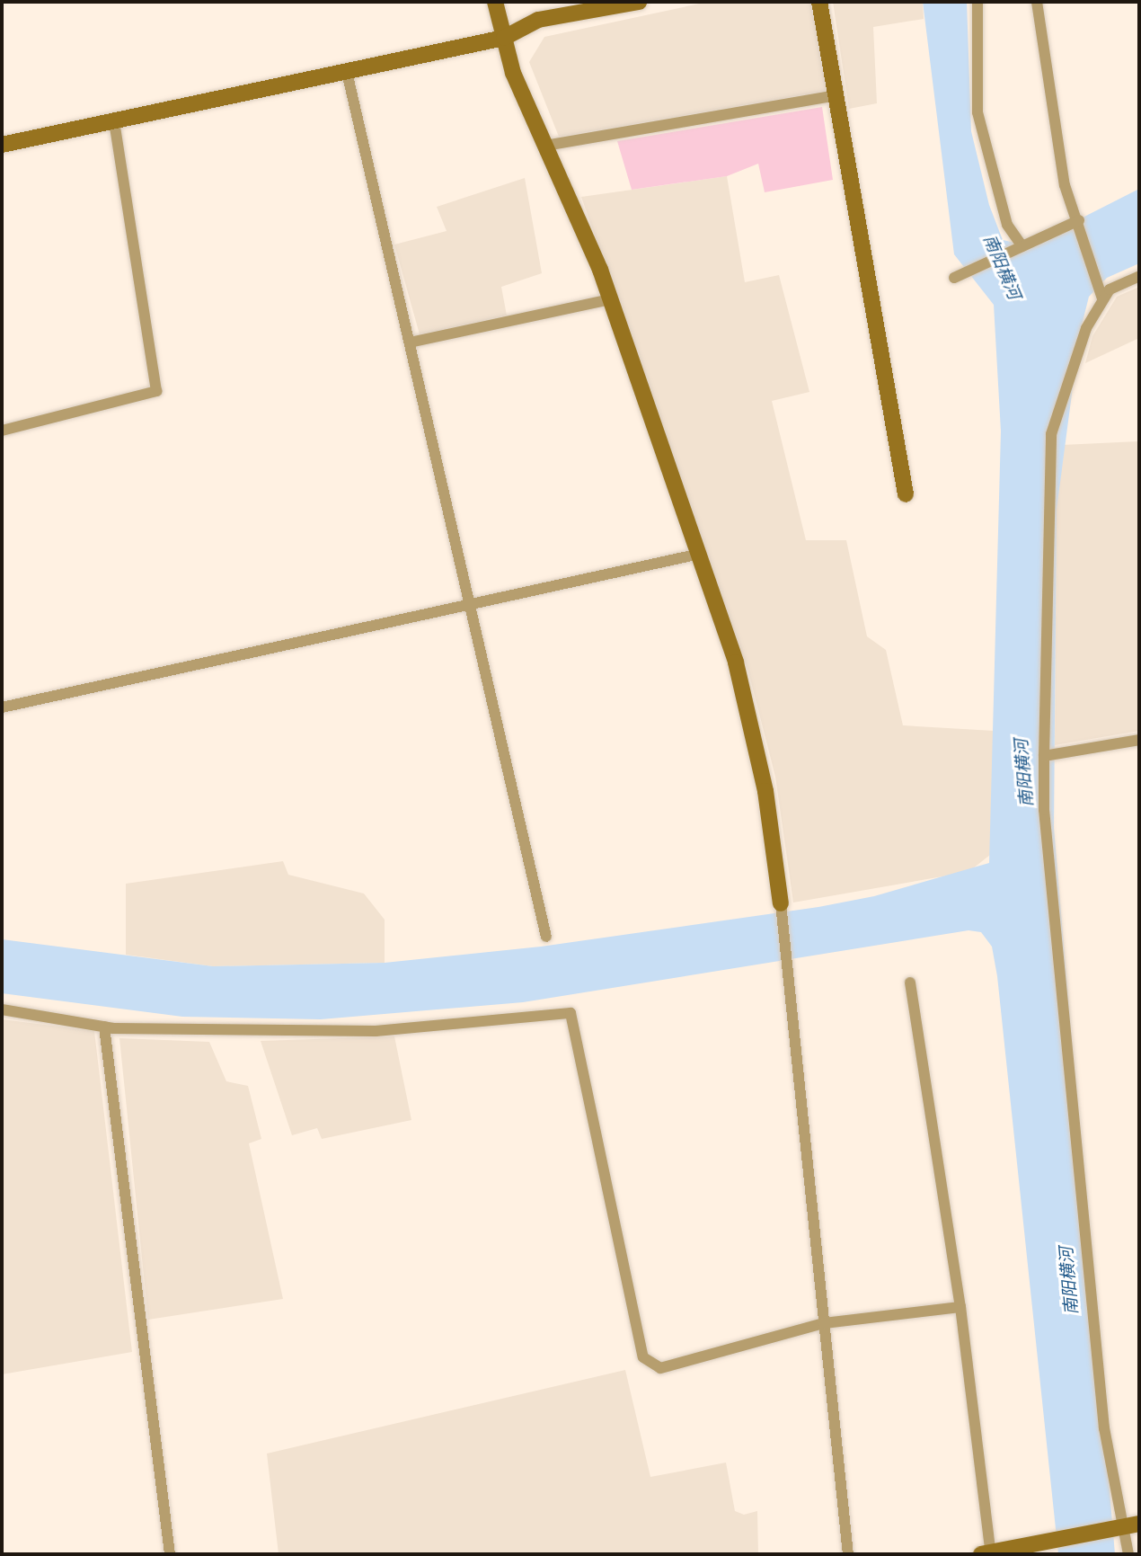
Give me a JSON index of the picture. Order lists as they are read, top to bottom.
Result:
{
  "water": ["南阳横河"]
}
